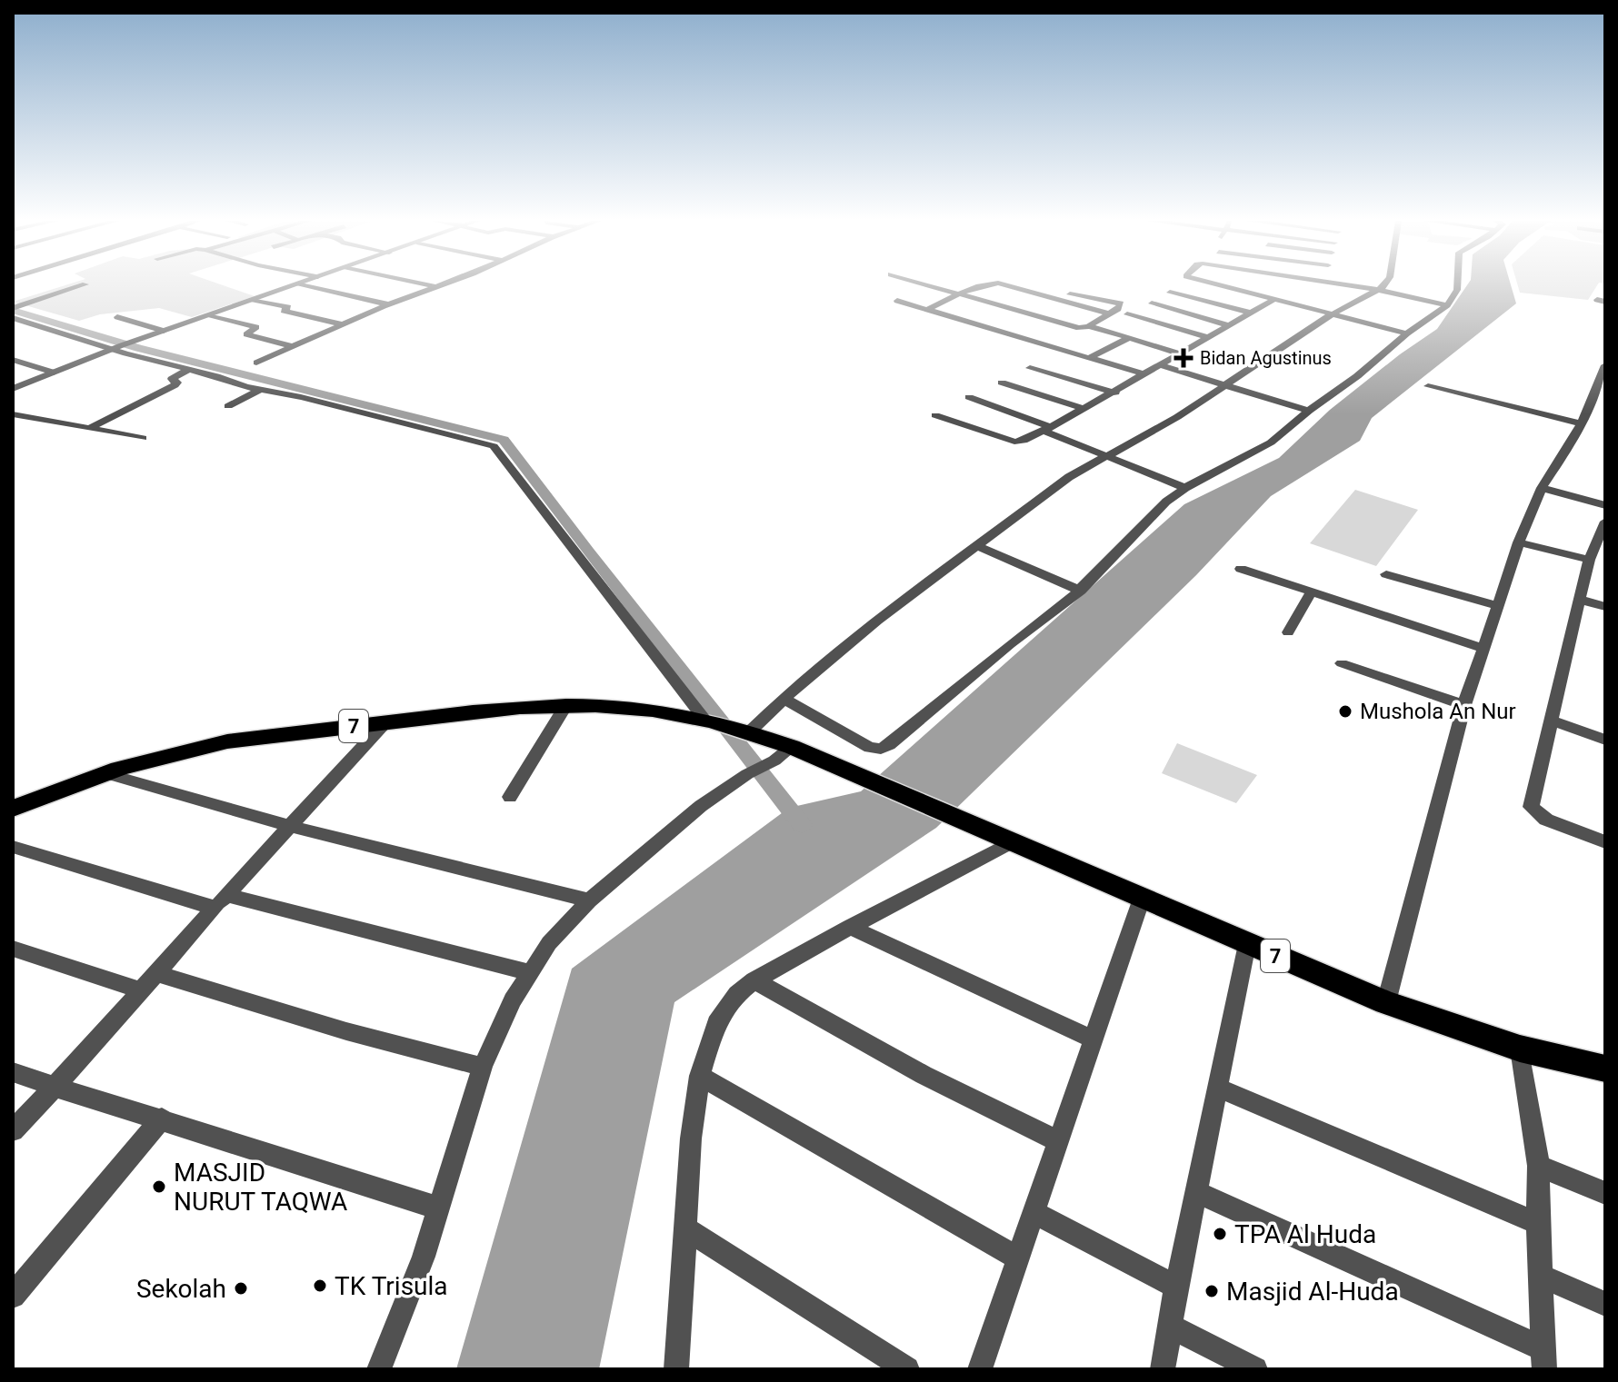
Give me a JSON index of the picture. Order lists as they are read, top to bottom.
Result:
{
  "streets": {
    "highway": ["7"]
  },
  "places": {
    "health": ["Bidan Agustinus"],
    "other": [
      "Mushola An Nur",
      "MASJID NURUT TAQWA",
      "TPA Al Huda",
      "TK Trisula",
      "Sekolah",
      "Masjid Al-Huda"
    ]
  }
}
